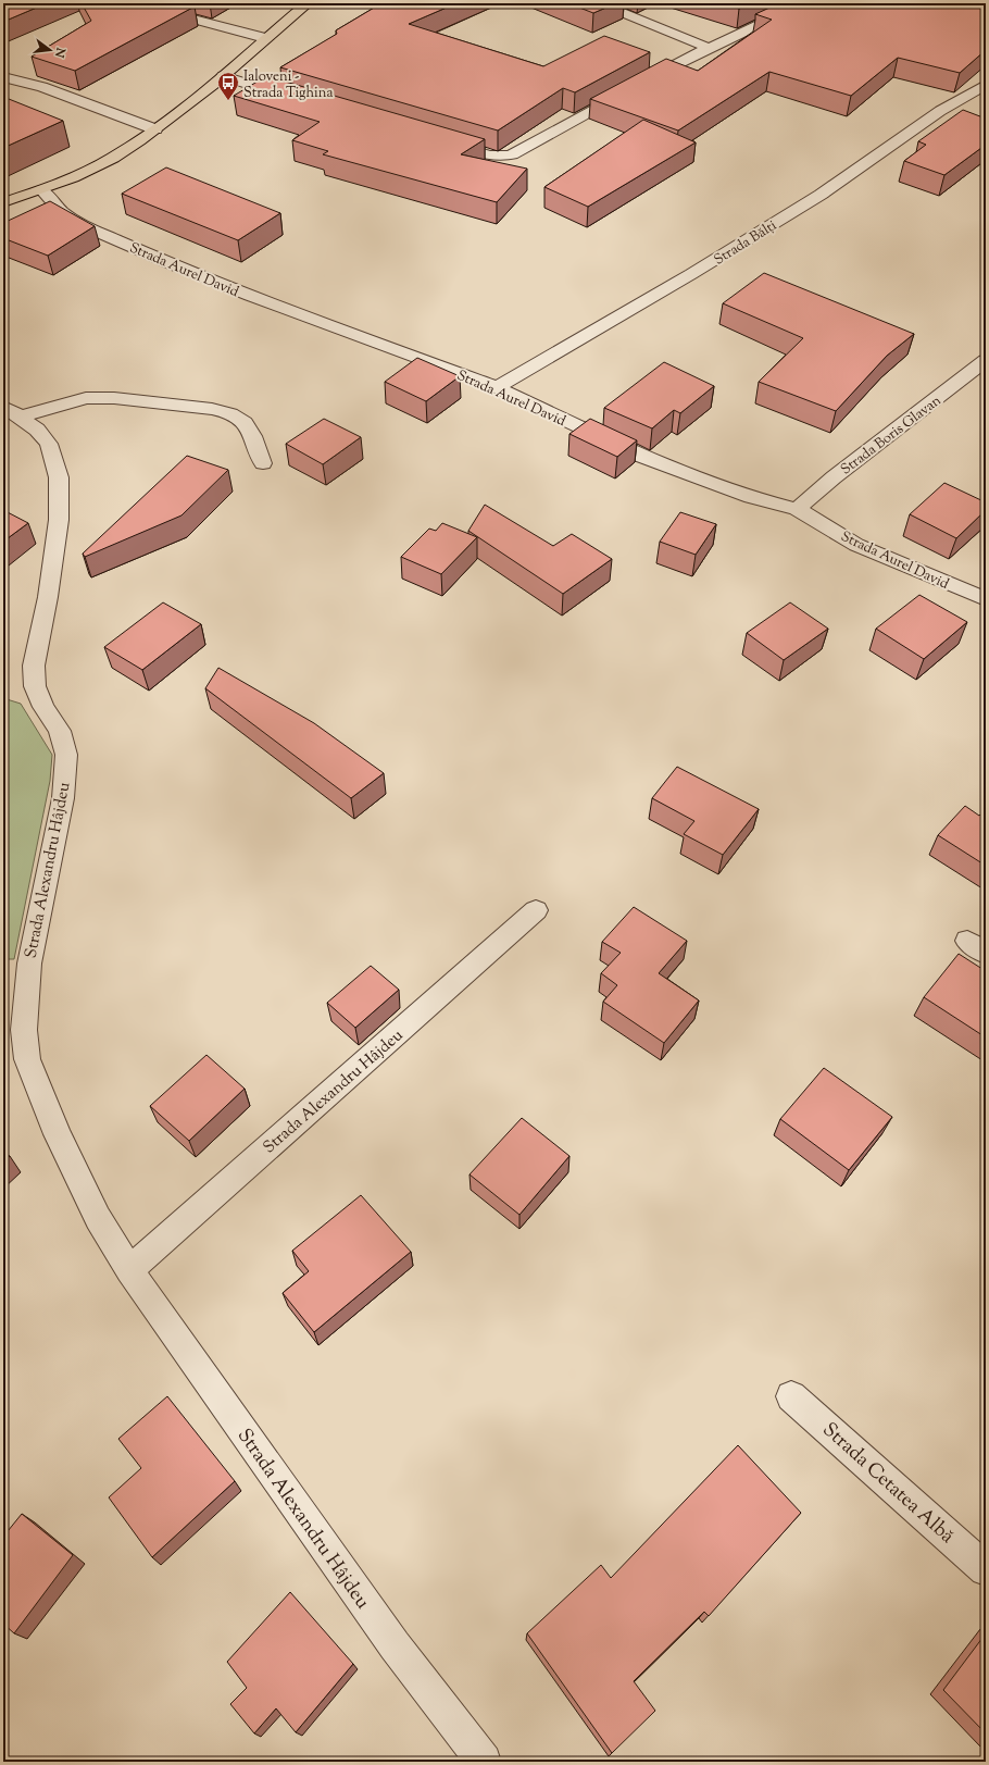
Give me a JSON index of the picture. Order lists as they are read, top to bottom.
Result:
{
  "streets": {
    "street": [
      "Strada Bălți",
      "Strada Aurel David",
      "Strada Boris Glavan",
      "Strada Alexandru Hâjdeu",
      "Strada Cetatea Albă"
    ]
  },
  "crossings": [
    ["Strada Bălți", "Strada Aurel David"],
    ["Strada Aurel David", "Strada Boris Glavan"]
  ],
  "places": {
    "bus stop": ["Ialoveni - Strada Tighina"]
  },
  "north": "right"
}
